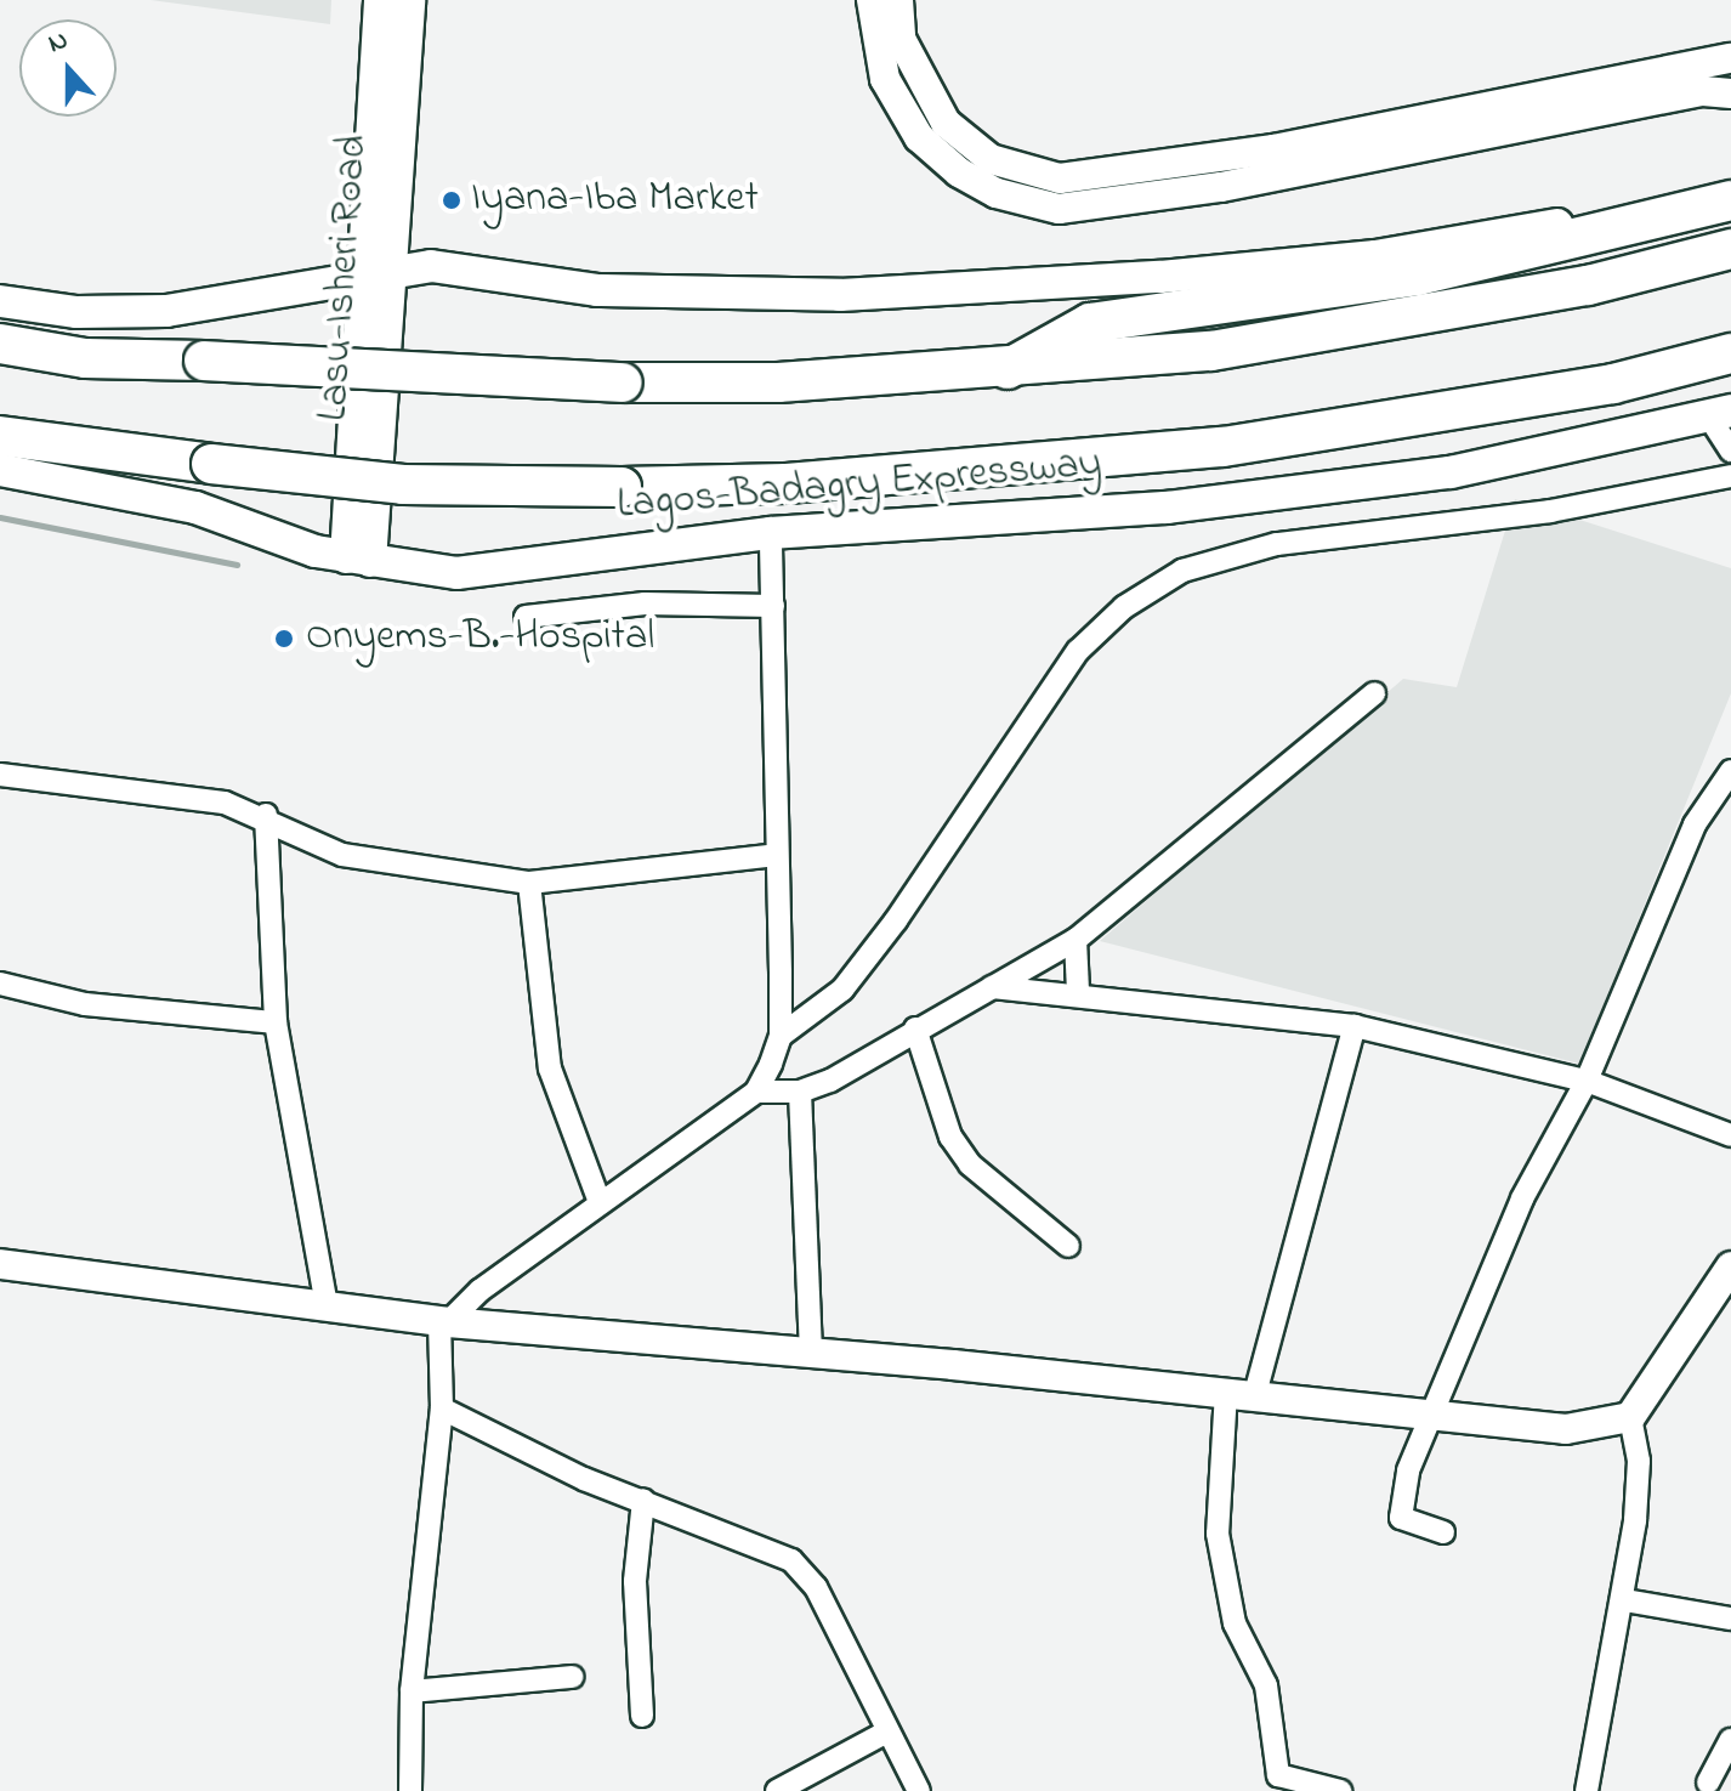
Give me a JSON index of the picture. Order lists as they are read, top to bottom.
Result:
{
  "streets": {
    "highway": ["Lagos-Badagry Expressway"],
    "main road": ["Lasu-Isheri Road"]
  },
  "crossings": [
    ["Lasu-Isheri Road", "Lagos-Badagry Expressway"]
  ],
  "places": ["Iyana-Iba Market", "Onyems-B.-Hospital"],
  "north": "top"
}
